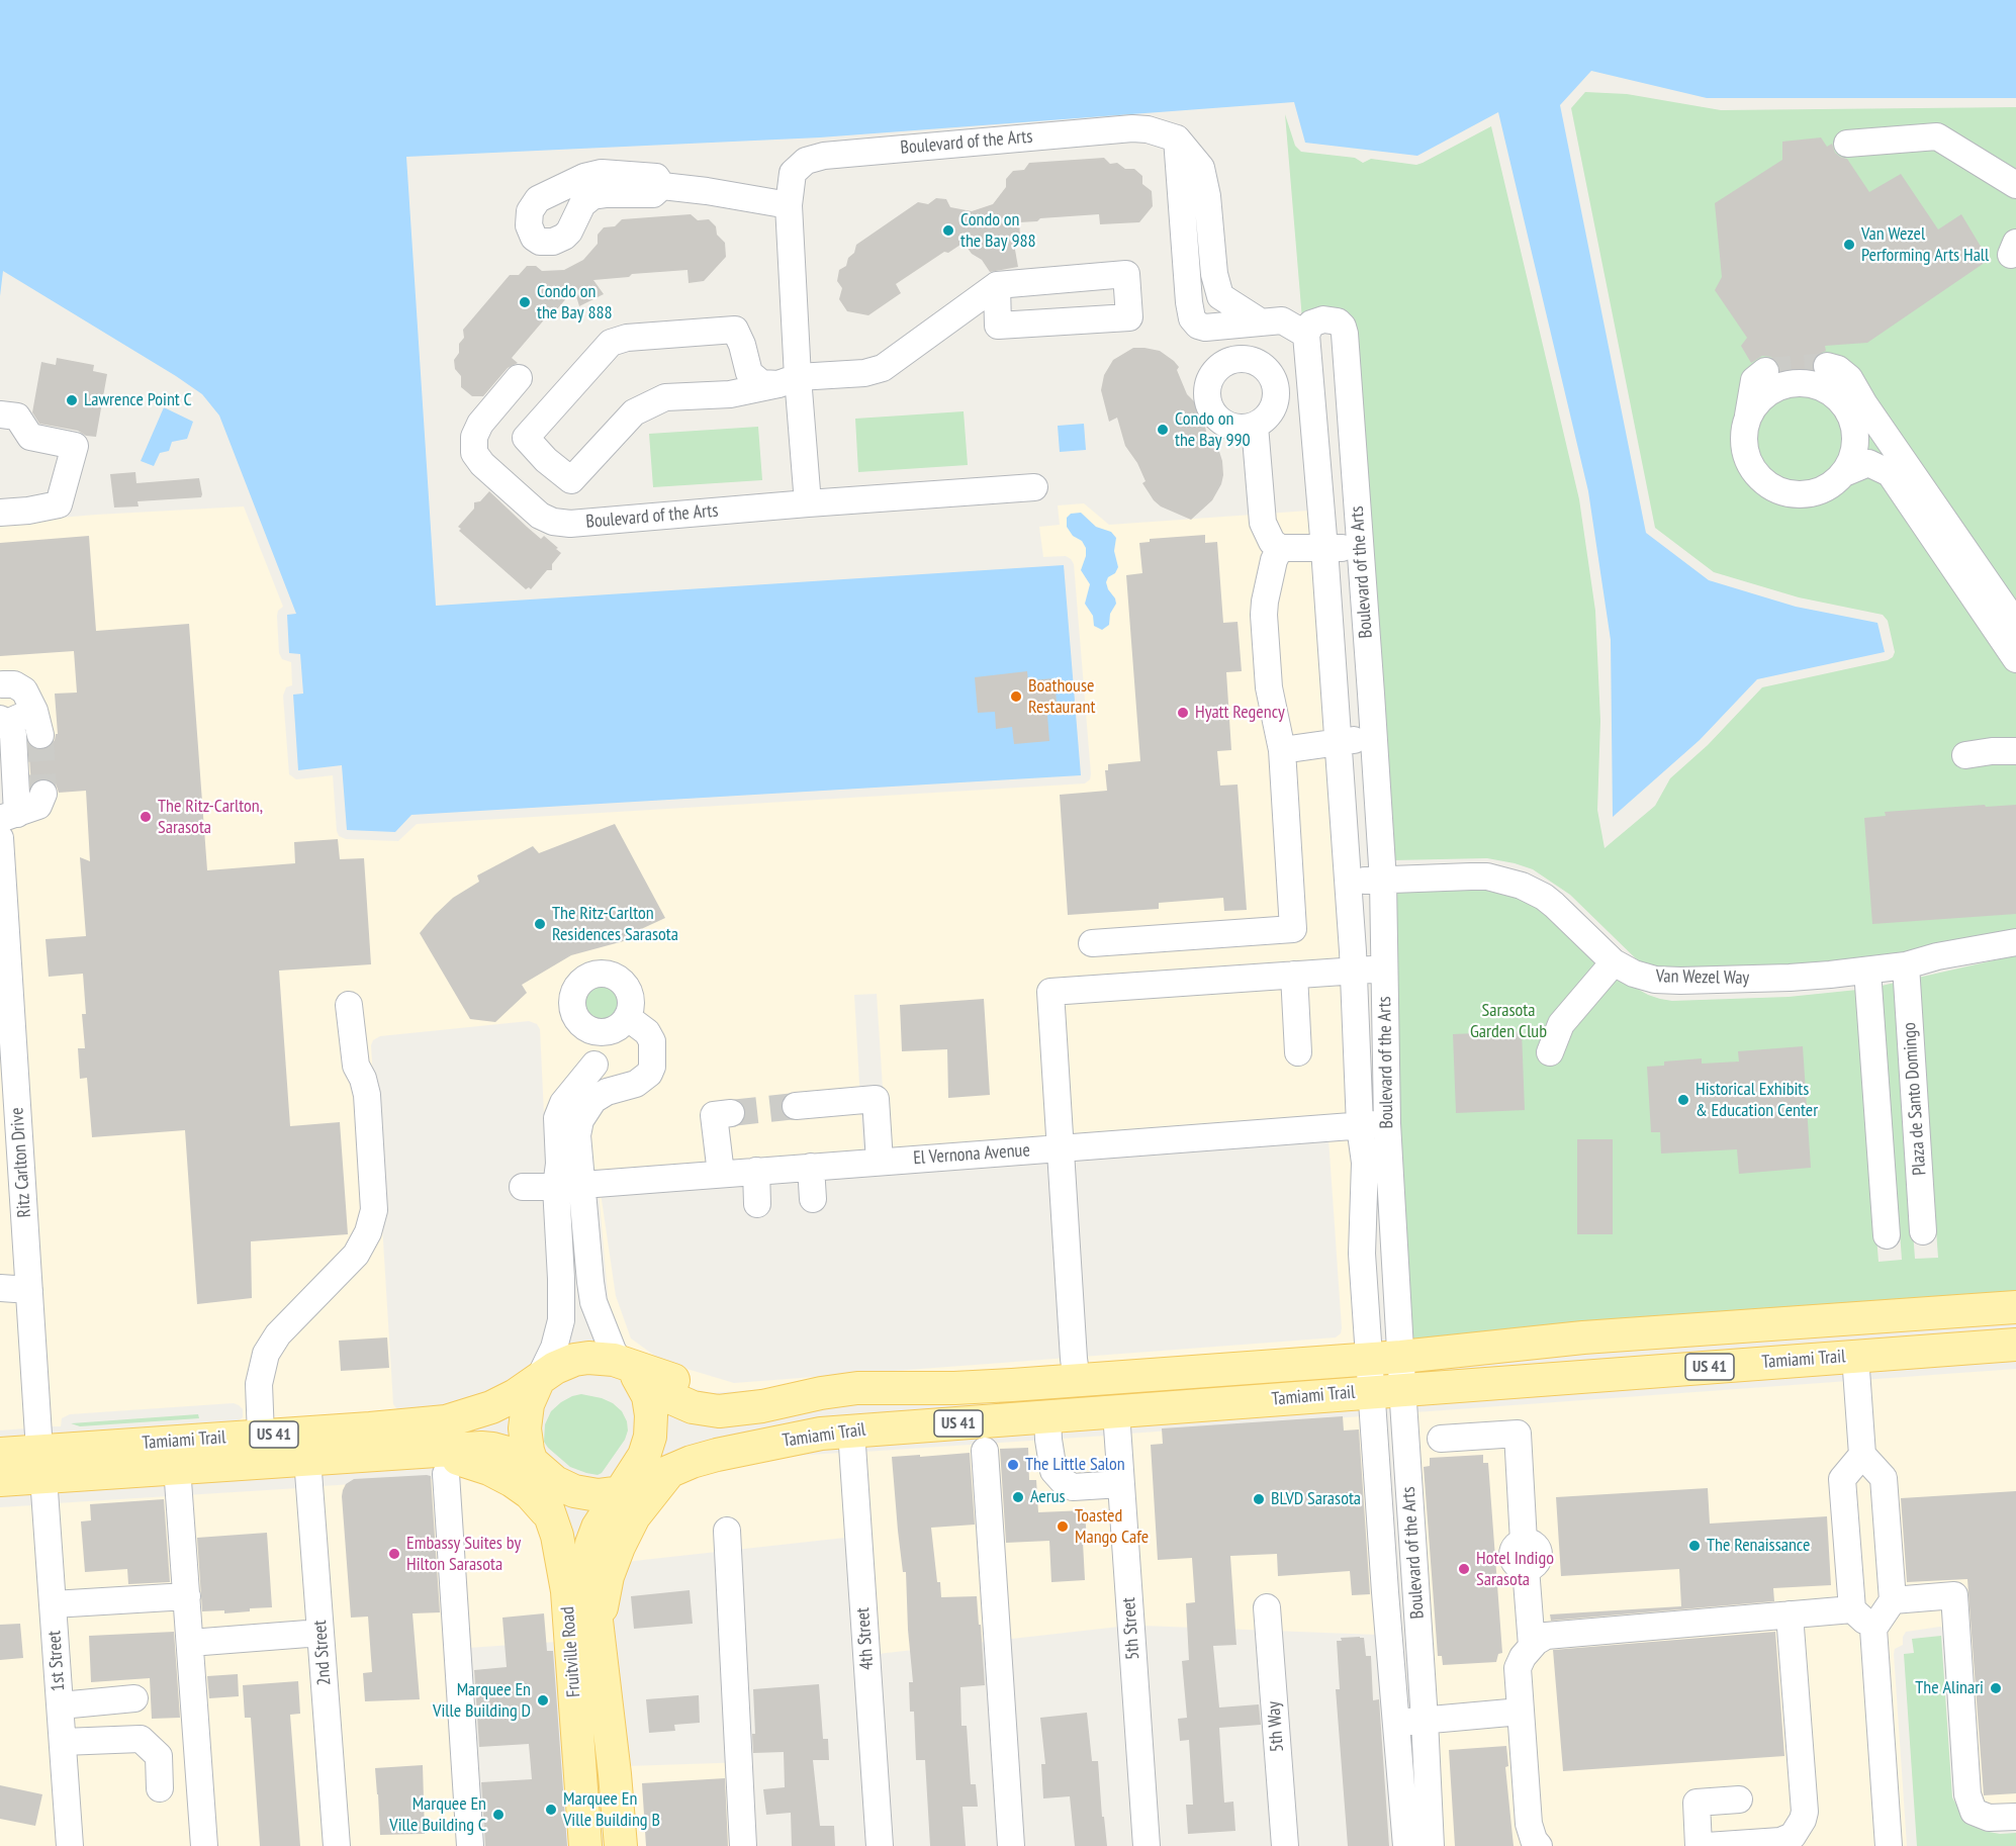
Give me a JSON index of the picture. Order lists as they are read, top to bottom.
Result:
{
  "streets": {
    "main road": ["Tamiami Trail", "US 41", "Fruitville Road"],
    "street": [
      "Boulevard of the Arts",
      "Van Wezel Way",
      "Plaza de Santo Domingo",
      "El Vernona Avenue",
      "Ritz Carlton Drive",
      "5th Street",
      "4th Street",
      "2nd Street",
      "1st Street",
      "5th Way"
    ]
  },
  "crossings": [
    ["Boulevard of the Arts", "Van Wezel Way"],
    ["Boulevard of the Arts", "El Vernona Avenue"],
    ["Boulevard of the Arts", "Tamiami Trail"],
    ["Van Wezel Way", "Plaza de Santo Domingo"],
    ["Ritz Carlton Drive", "Tamiami Trail"],
    ["Ritz Carlton Drive", "1st Street"],
    ["Tamiami Trail", "US 41"],
    ["Tamiami Trail", "5th Street"],
    ["Tamiami Trail", "4th Street"],
    ["Tamiami Trail", "Fruitville Road"],
    ["Tamiami Trail", "2nd Street"],
    ["Tamiami Trail", "1st Street"],
    ["US 41", "Fruitville Road"]
  ],
  "parks": ["Sarasota Garden Club"],
  "places": [
    "Condo on the Bay 988",
    "Van Wezel Performing Arts Hall",
    "Condo on the Bay 888",
    "Lawrence Point C",
    "Condo on the Bay 990",
    "Boathouse Restaurant",
    "Hyatt Regency",
    "The Ritz-Carlton, Sarasota",
    "The Ritz-Carlton Residences Sarasota",
    "Historical Exhibits & Education Center",
    "The Little Salon",
    "Aerus",
    "BLVD Sarasota",
    "Toasted Mango Cafe",
    "The Renaissance",
    "Embassy Suites by Hilton Sarasota",
    "Hotel Indigo Sarasota",
    "The Alinari",
    "Marquee En Ville Building D",
    "Marquee En Ville Building B",
    "Marquee En Ville Building C"
  ]
}
